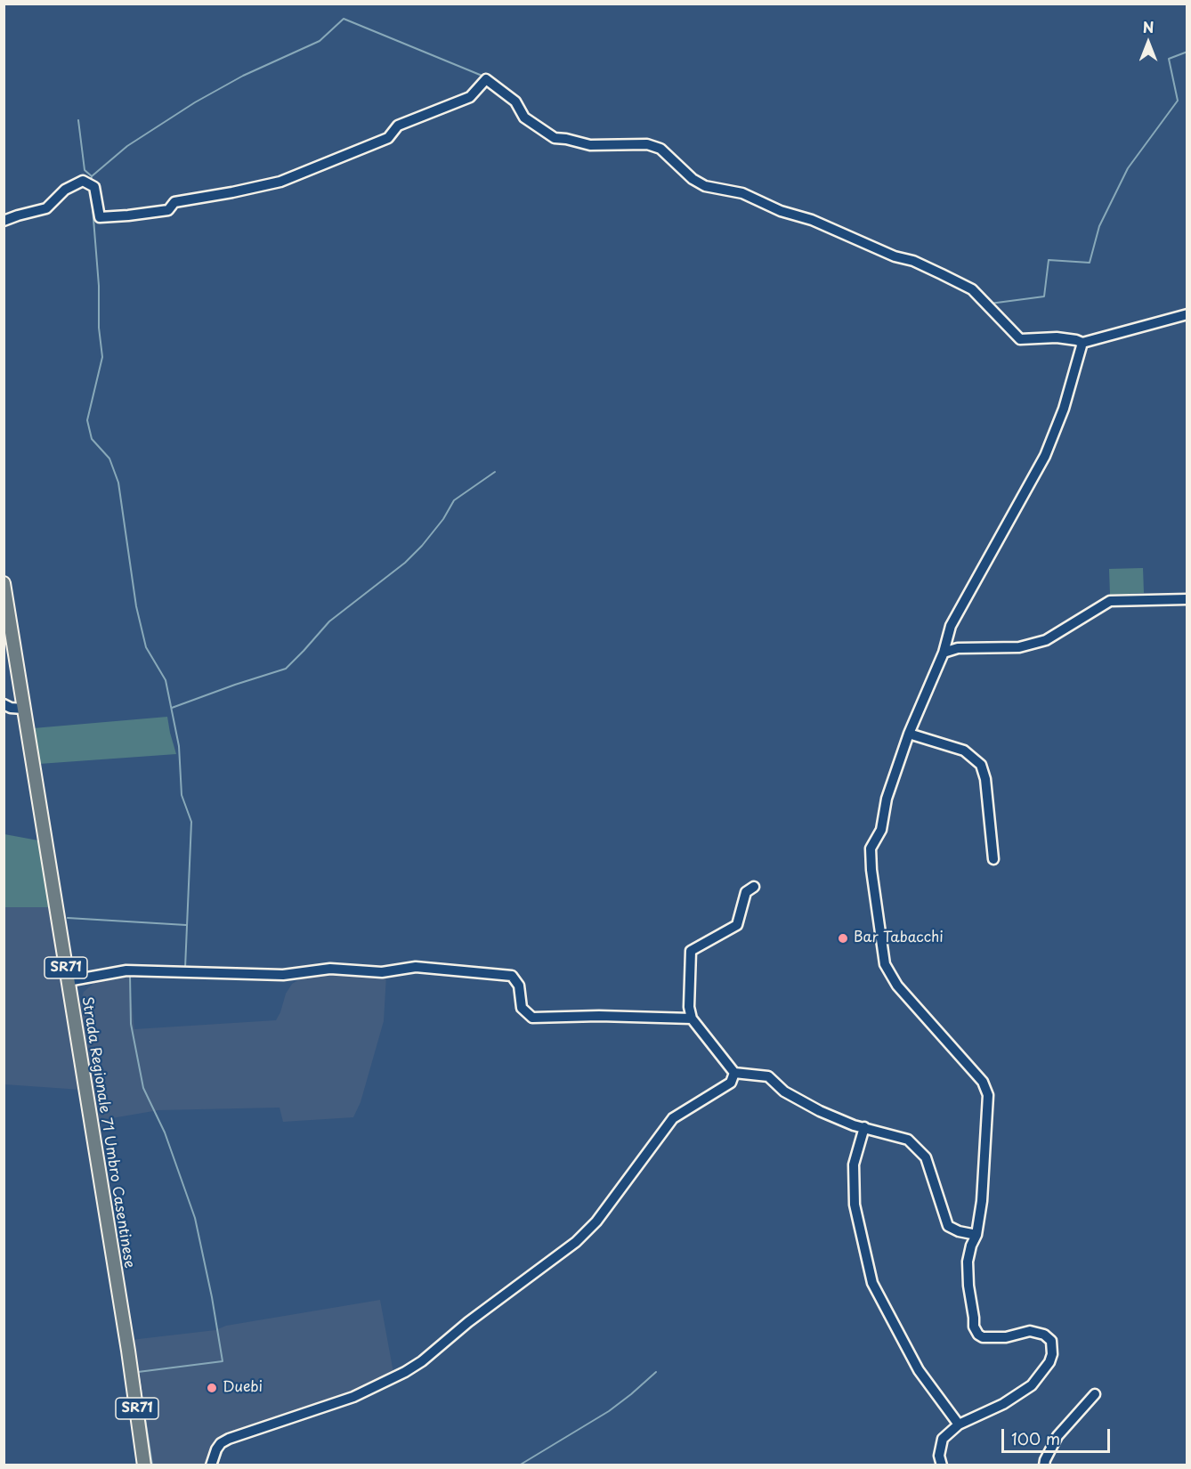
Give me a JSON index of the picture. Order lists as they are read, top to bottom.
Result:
{
  "streets": {
    "main road": ["SR71", "Strada Regionale 71 Umbro Casentinese"]
  },
  "places": ["Bar Tabacchi", "Duebi"],
  "scale_bar": "100 m",
  "north": "top"
}
